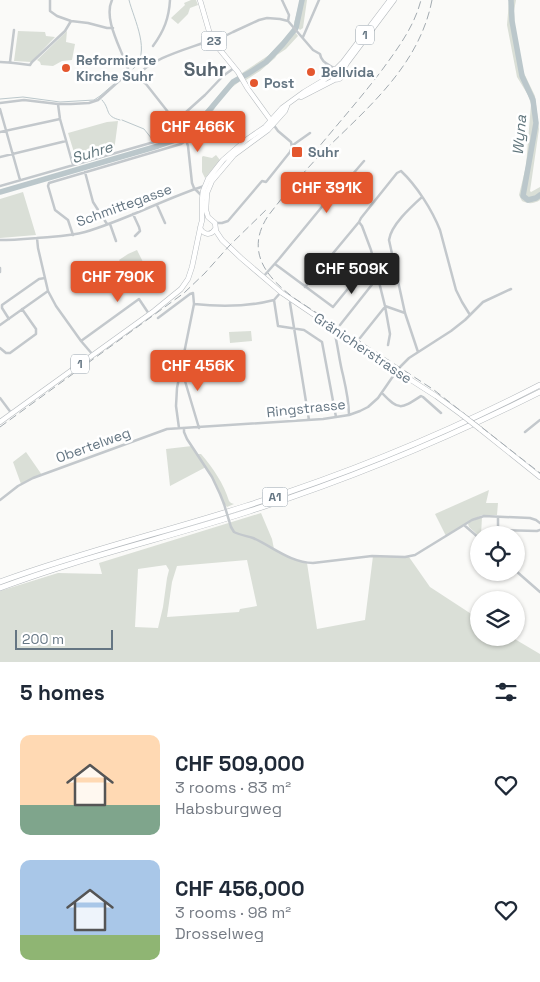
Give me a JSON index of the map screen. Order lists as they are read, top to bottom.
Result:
{
  "streets": {
    "highway": ["A1"],
    "main road": ["1", "23", "Gränicherstrasse"],
    "street": ["Schmittegasse", "Ringstrasse", "Obertelweg"]
  },
  "crossings": [
    ["1", "23"],
    ["1", "Schmittegasse"],
    ["1", "Gränicherstrasse"],
    ["Gränicherstrasse", "Ringstrasse"],
    ["Ringstrasse", "Obertelweg"]
  ],
  "districts": ["Suhr"],
  "water": ["Wyna", "Suhre"],
  "places": {
    "other": ["Reformierte Kirche Suhr", "Bellvida", "Post"],
    "transit": ["Suhr"]
  },
  "scale_bar": "200 m",
  "page": {
    "price": [
      "CHF 466K",
      "CHF 391K",
      "CHF 509K",
      "CHF 790K",
      "CHF 456K"
    ],
    "scale": "200 m",
    "heading": "5 homes",
    "list": [
      {
        "name": "CHF 509,000",
        "note": "3 rooms · 83 m² · Habsburgweg"
      },
      {
        "name": "CHF 456,000",
        "note": "3 rooms · 98 m² · Drosselweg"
      }
    ]
  }
}
